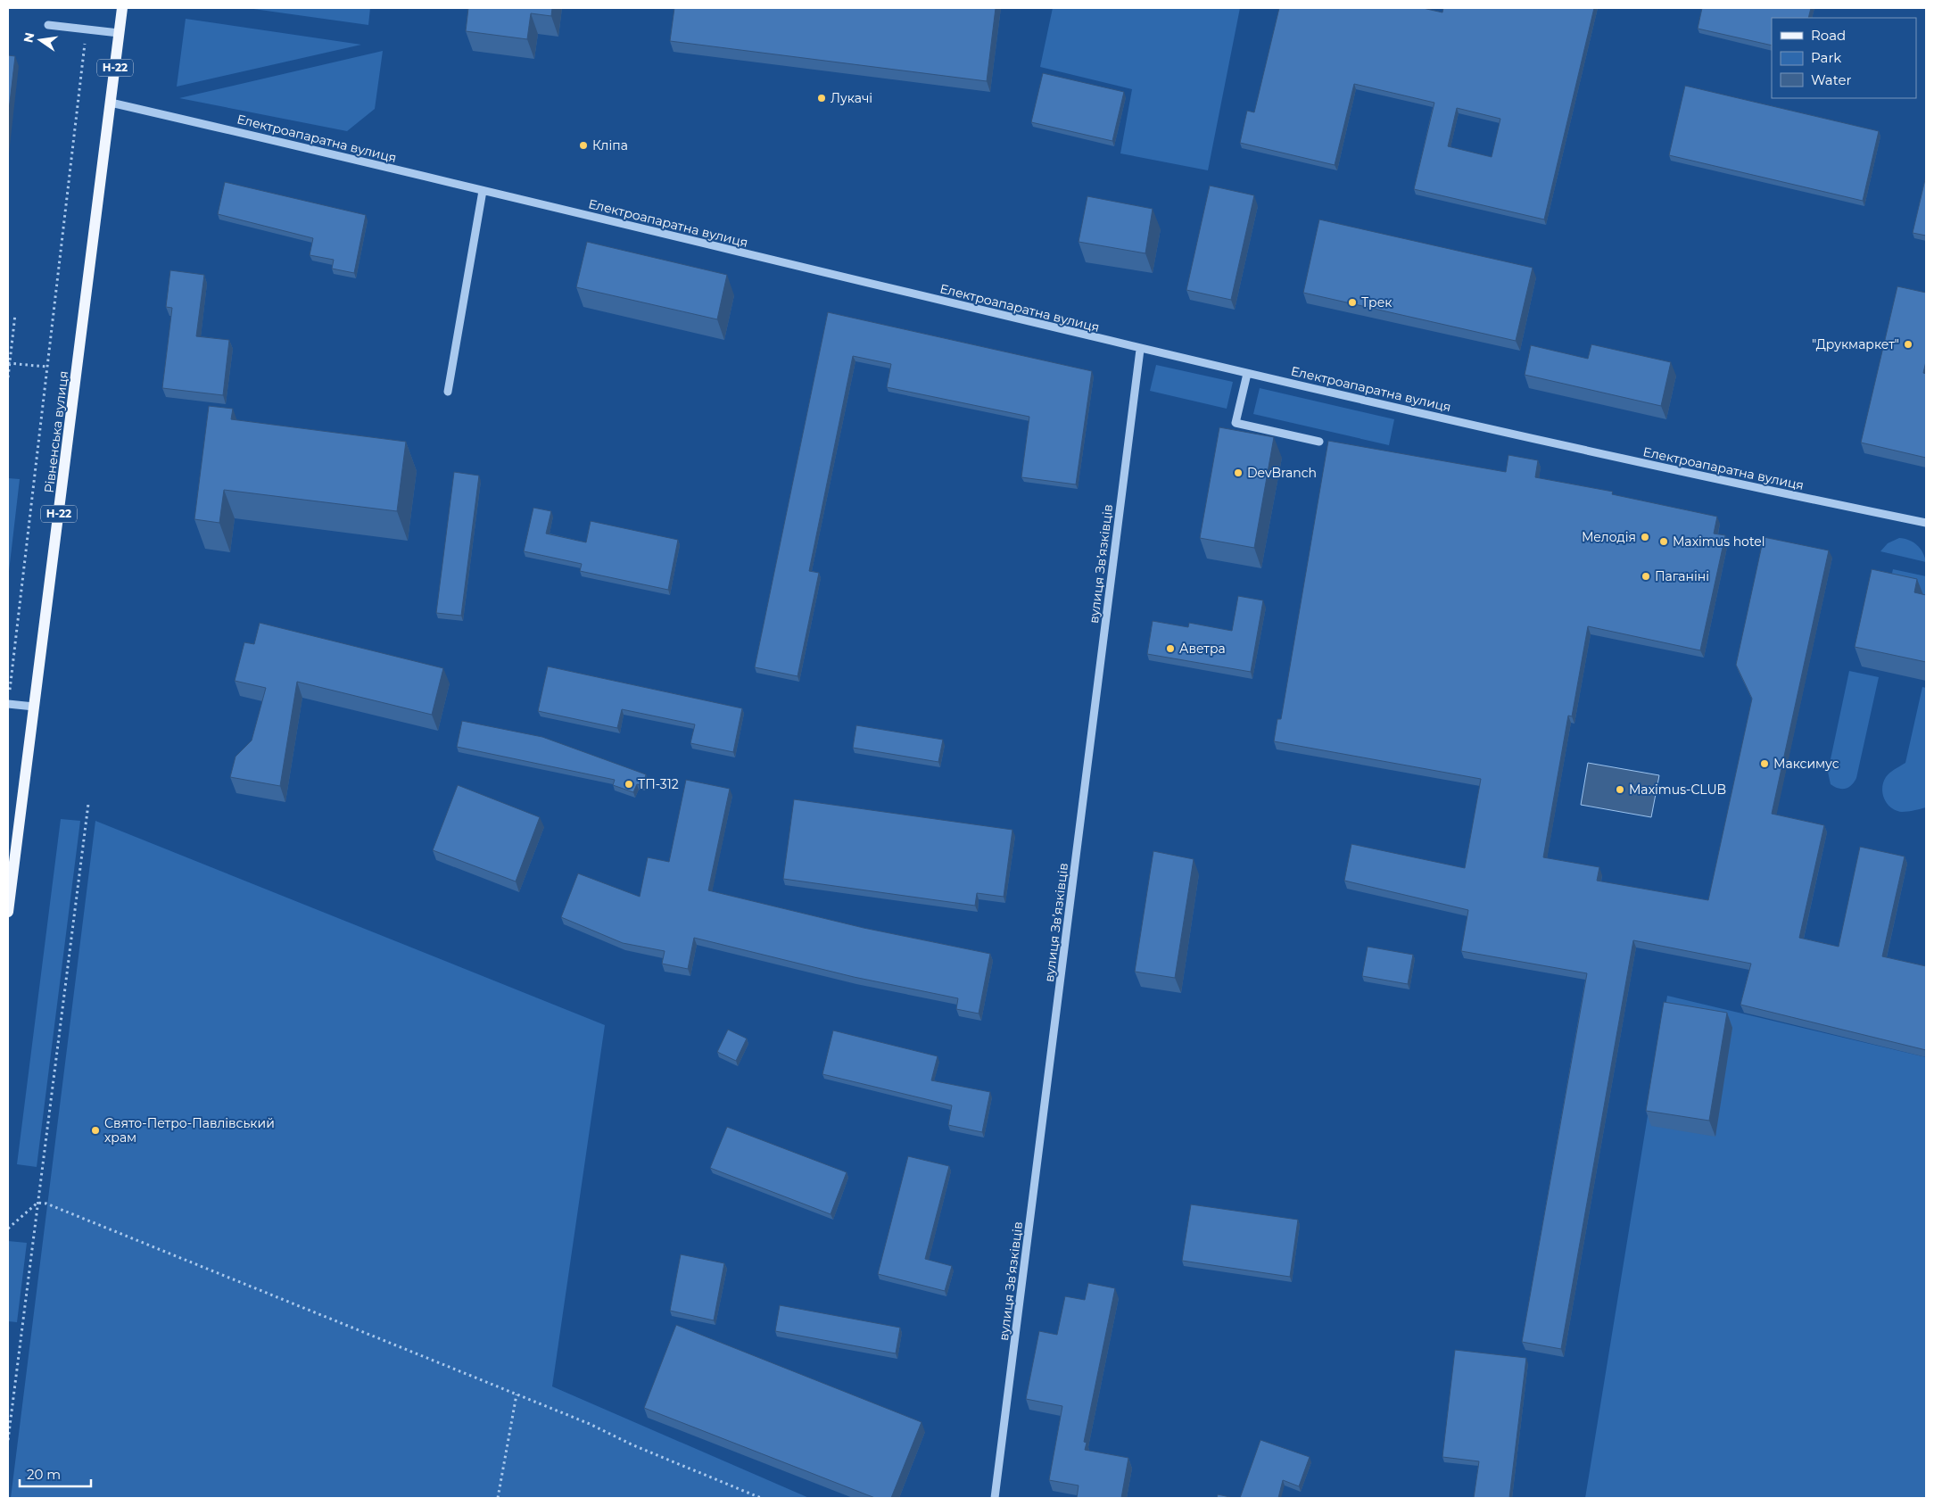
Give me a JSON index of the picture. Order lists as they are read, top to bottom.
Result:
{
  "streets": {
    "main road": ["Н-22", "Рівненська вулиця"],
    "street": ["Електроапаратна вулиця", "вулиця Звʼязківців"]
  },
  "crossings": [
    ["Електроапаратна вулиця", "Рівненська вулиця"],
    ["Електроапаратна вулиця", "вулиця Звʼязківців"]
  ],
  "places": [
    "Лукачі",
    "Кліпа",
    "Трек",
    "\"Друкмаркет\"",
    "DevBranch",
    "Мелодія",
    "Maximus hotel",
    "Паганіні",
    "Аветра",
    "Максимус",
    "ТП-312",
    "Maximus-CLUB",
    "Свято-Петро-Павлівський храм"
  ],
  "legend": ["Road", "Park", "Water"],
  "scale_bar": "20 m",
  "north": "left"
}
